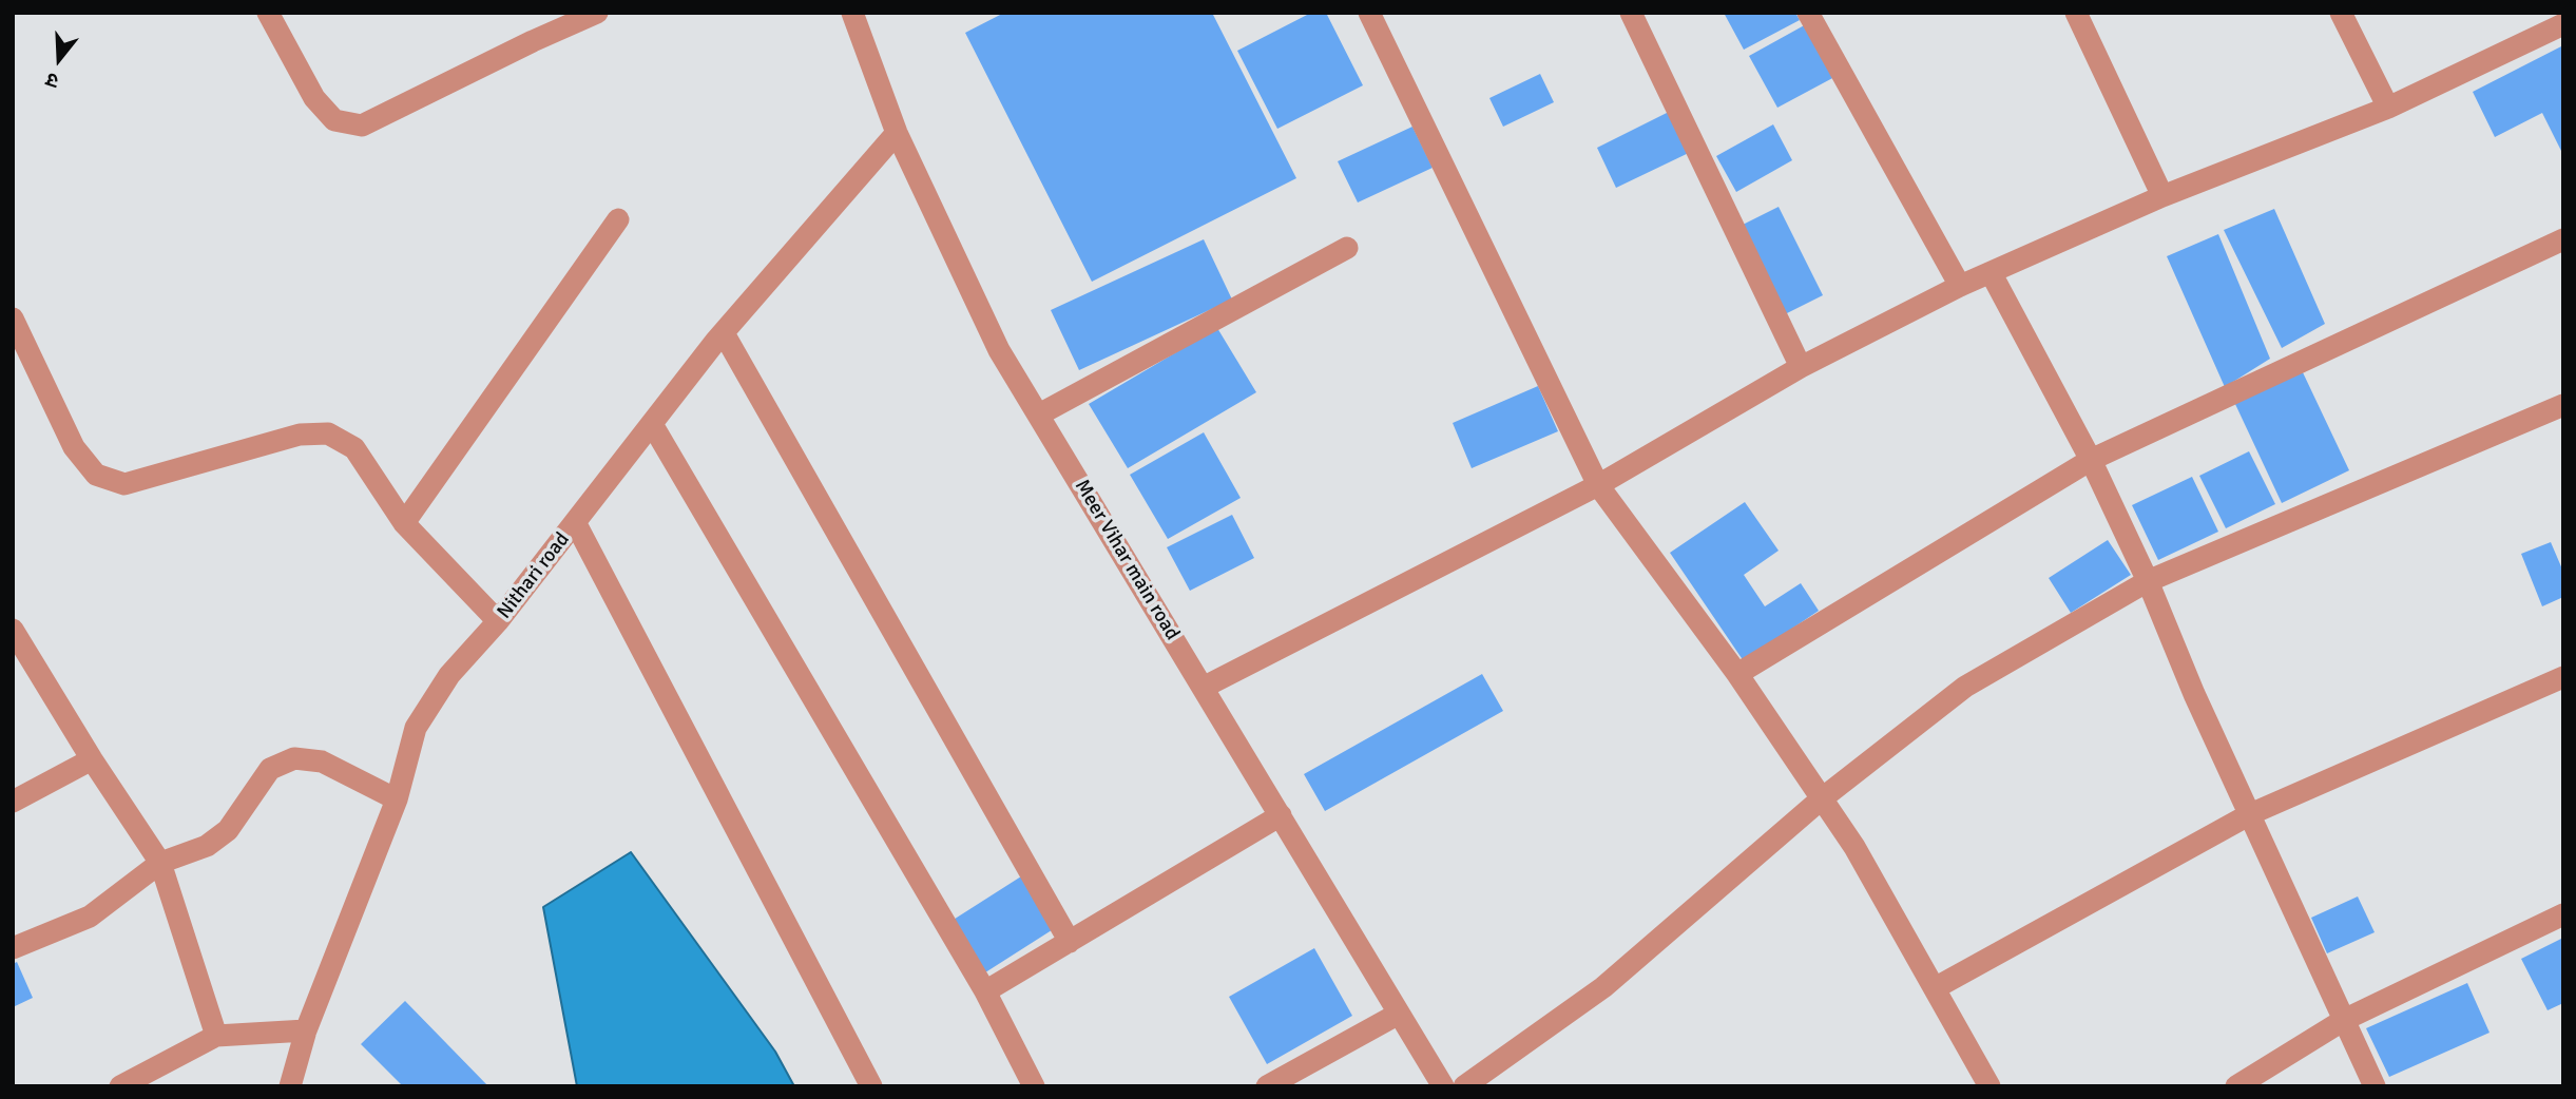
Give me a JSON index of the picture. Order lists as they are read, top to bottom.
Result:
{
  "streets": {
    "street": ["Meer Vihar main road", "Nithari road"]
  },
  "crossings": [
    ["Meer Vihar main road", "Nithari road"]
  ],
  "north": "bottom"
}
